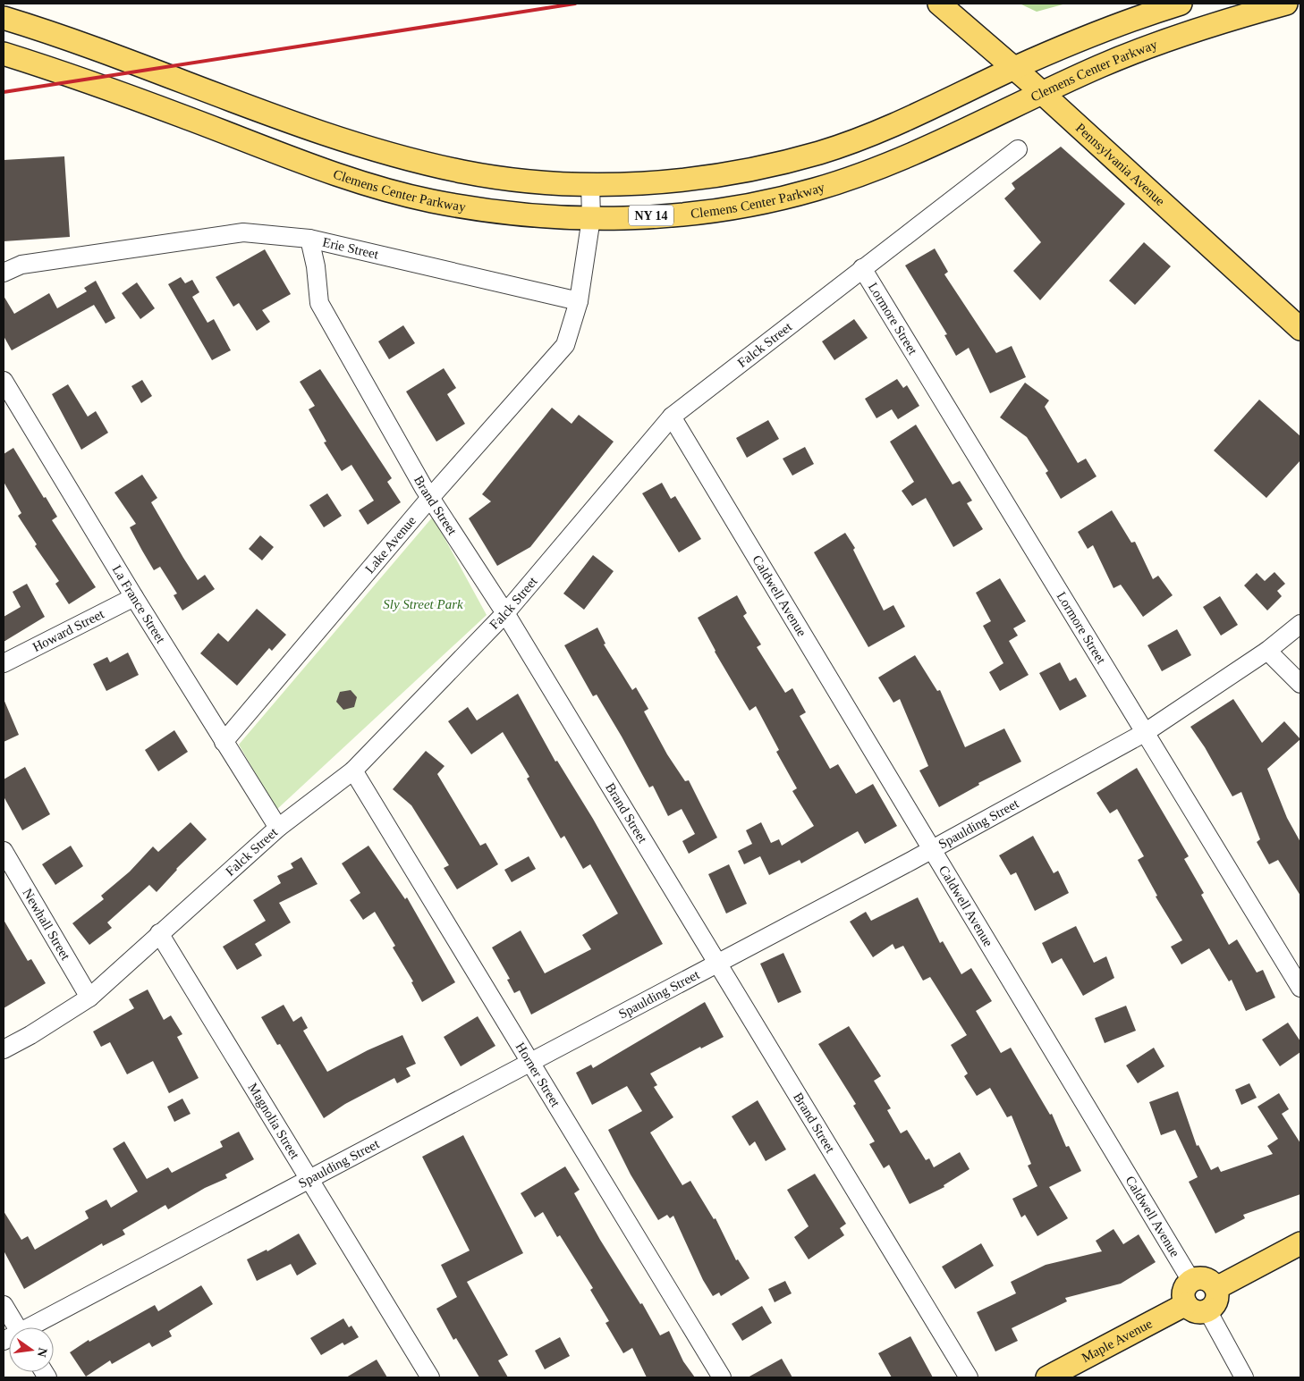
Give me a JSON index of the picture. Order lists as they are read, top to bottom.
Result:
{
  "streets": {
    "main road": [
      "Clemens Center Parkway",
      "Pennsylvania Avenue",
      "NY 14",
      "Maple Avenue"
    ],
    "street": [
      "Erie Street",
      "Lormore Street",
      "Falck Street",
      "Brand Street",
      "Lake Avenue",
      "Caldwell Avenue",
      "La France Street",
      "Howard Street",
      "Spaulding Street",
      "Newhall Street",
      "Horner Street",
      "Magnolia Street"
    ]
  },
  "crossings": [
    ["Clemens Center Parkway", "Pennsylvania Avenue"],
    ["Erie Street", "Brand Street"],
    ["Erie Street", "Lake Avenue"],
    ["Lormore Street", "Falck Street"],
    ["Lormore Street", "Spaulding Street"],
    ["Falck Street", "Brand Street"],
    ["Falck Street", "Caldwell Avenue"],
    ["Falck Street", "La France Street"],
    ["Falck Street", "Newhall Street"],
    ["Falck Street", "Horner Street"],
    ["Falck Street", "Magnolia Street"],
    ["Brand Street", "Lake Avenue"],
    ["Brand Street", "Spaulding Street"],
    ["Lake Avenue", "La France Street"],
    ["Caldwell Avenue", "Spaulding Street"],
    ["Caldwell Avenue", "Maple Avenue"],
    ["La France Street", "Howard Street"],
    ["Spaulding Street", "Horner Street"],
    ["Spaulding Street", "Magnolia Street"]
  ],
  "parks": ["Sly Street Park"],
  "north": "right"
}
